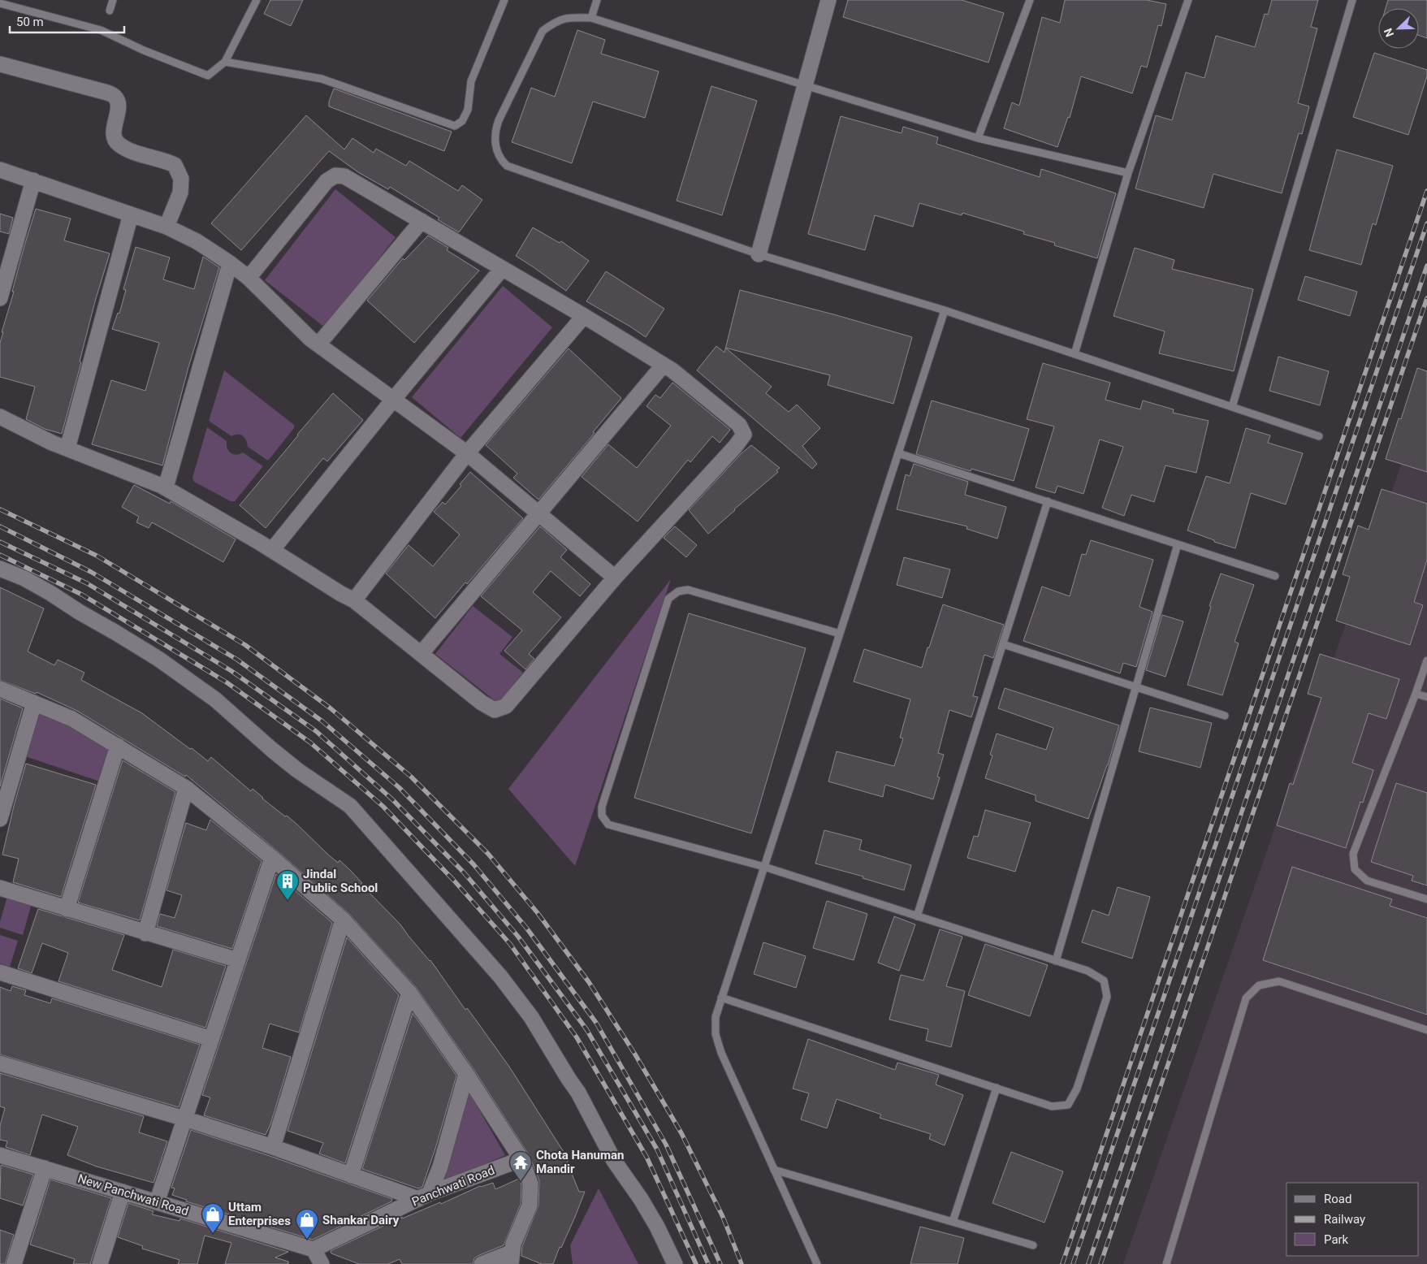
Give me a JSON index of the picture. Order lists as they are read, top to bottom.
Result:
{
  "streets": {
    "street": ["Panchwati Road", "New Panchwati Road"]
  },
  "crossings": [
    ["Panchwati Road", "New Panchwati Road"]
  ],
  "places": {
    "building": ["Jindal Public School"],
    "temple": ["Chota Hanuman Mandir"],
    "shop": ["Uttam Enterprises", "Shankar Dairy"]
  },
  "legend": ["Road", "Railway", "Park"],
  "scale_bar": "50 m",
  "north": "bottom left"
}
